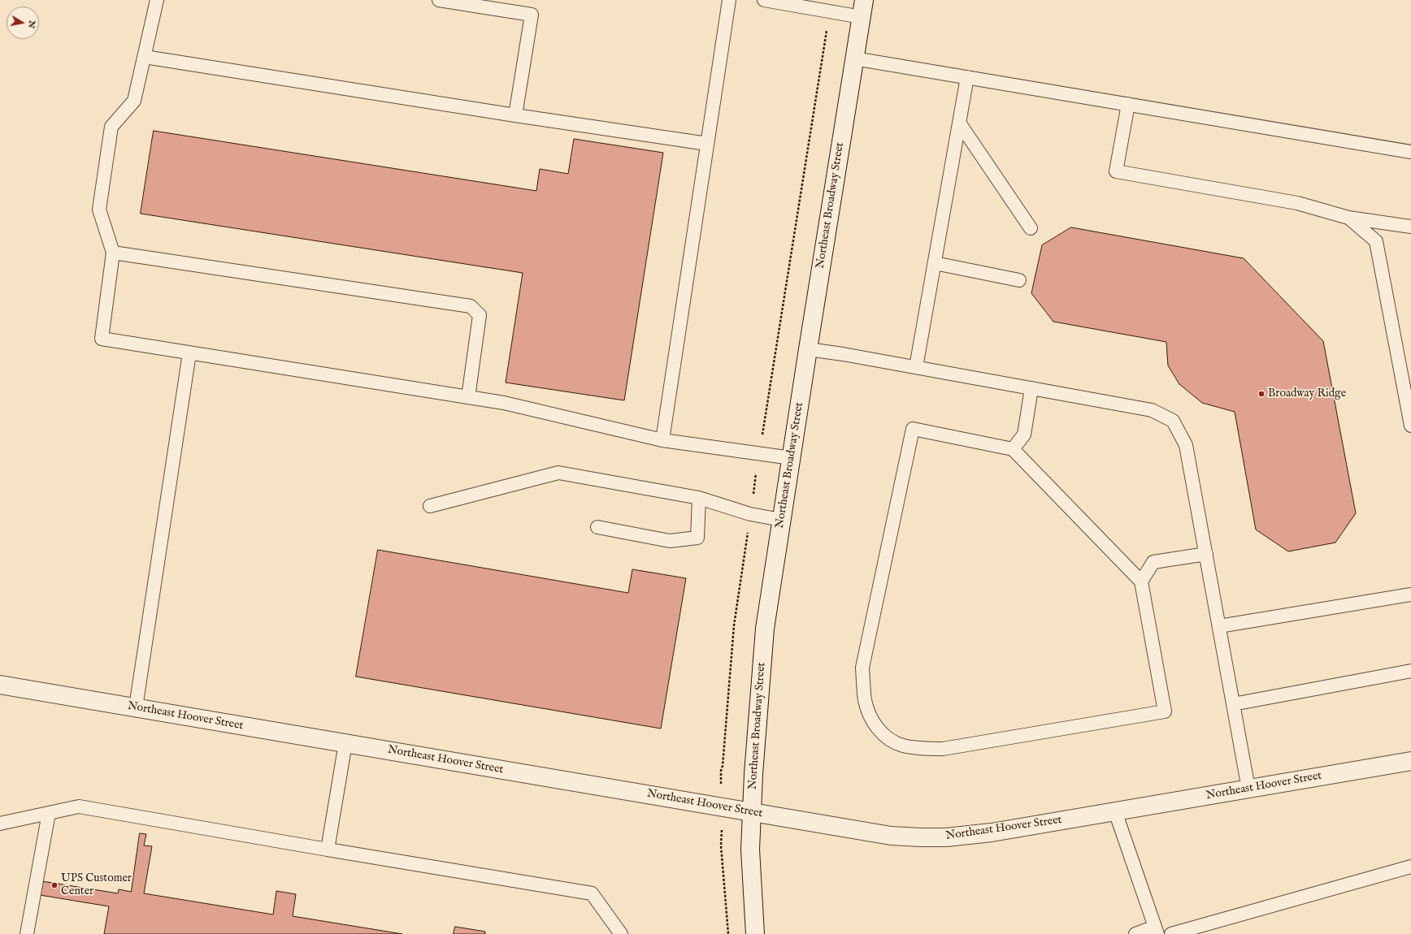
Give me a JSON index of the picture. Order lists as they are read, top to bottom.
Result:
{
  "streets": {
    "street": ["Northeast Broadway Street", "Northeast Hoover Street"]
  },
  "crossings": [
    ["Northeast Broadway Street", "Northeast Hoover Street"]
  ],
  "places": ["Broadway Ridge", "UPS Customer Center"],
  "north": "right"
}
